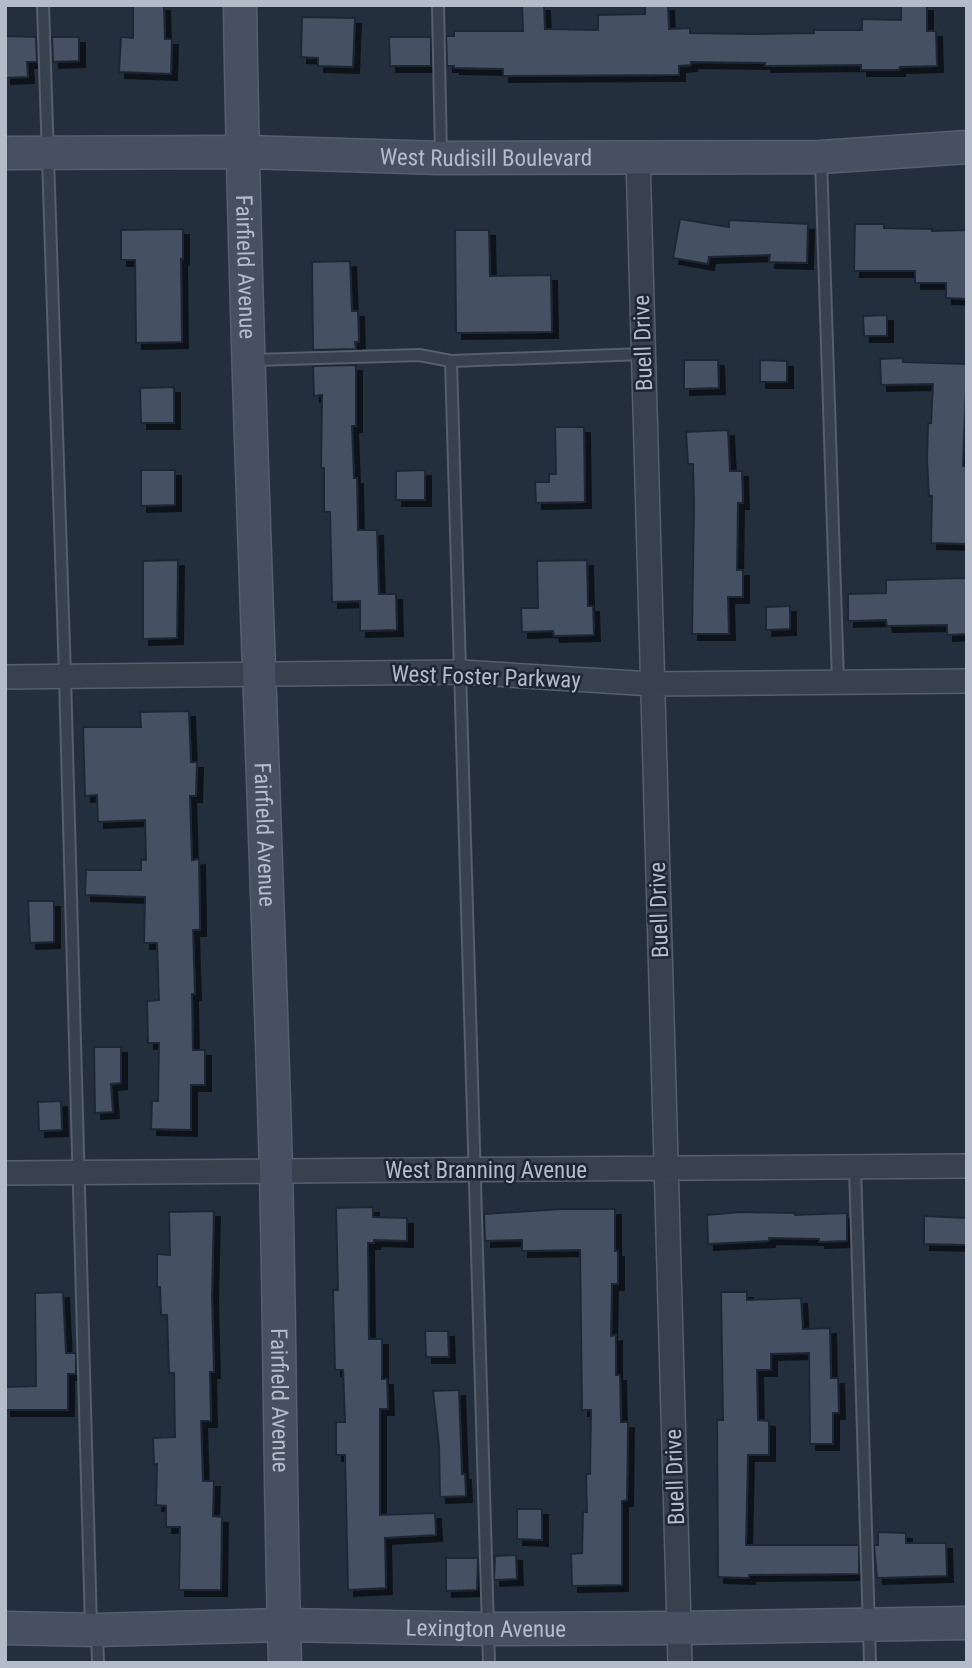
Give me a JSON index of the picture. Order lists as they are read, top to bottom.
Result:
{
  "streets": {
    "street": [
      "West Rudisill Boulevard",
      "Fairfield Avenue",
      "Buell Drive",
      "West Foster Parkway",
      "West Branning Avenue",
      "Lexington Avenue"
    ]
  },
  "crossings": [
    ["West Rudisill Boulevard", "Fairfield Avenue"],
    ["West Rudisill Boulevard", "Buell Drive"],
    ["Fairfield Avenue", "West Foster Parkway"],
    ["Fairfield Avenue", "West Branning Avenue"],
    ["Fairfield Avenue", "Lexington Avenue"],
    ["Buell Drive", "West Foster Parkway"],
    ["Buell Drive", "West Branning Avenue"],
    ["Buell Drive", "Lexington Avenue"]
  ]
}
